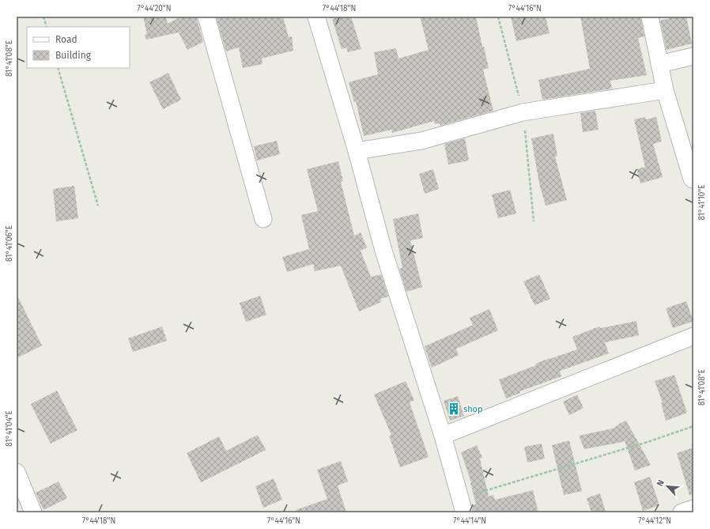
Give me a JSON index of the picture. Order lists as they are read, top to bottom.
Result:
{
  "places": {
    "building": ["shop"]
  },
  "legend": ["Road", "Building"],
  "north": "top left",
  "coordinates": [
    "7°44'20\"N",
    "7°44'18\"N",
    "7°44'16\"N",
    "81°41'08\"E",
    "81°41'10\"E",
    "81°41'06\"E",
    "81°41'04\"E",
    "7°44'14\"N",
    "7°44'12\"N"
  ]
}
